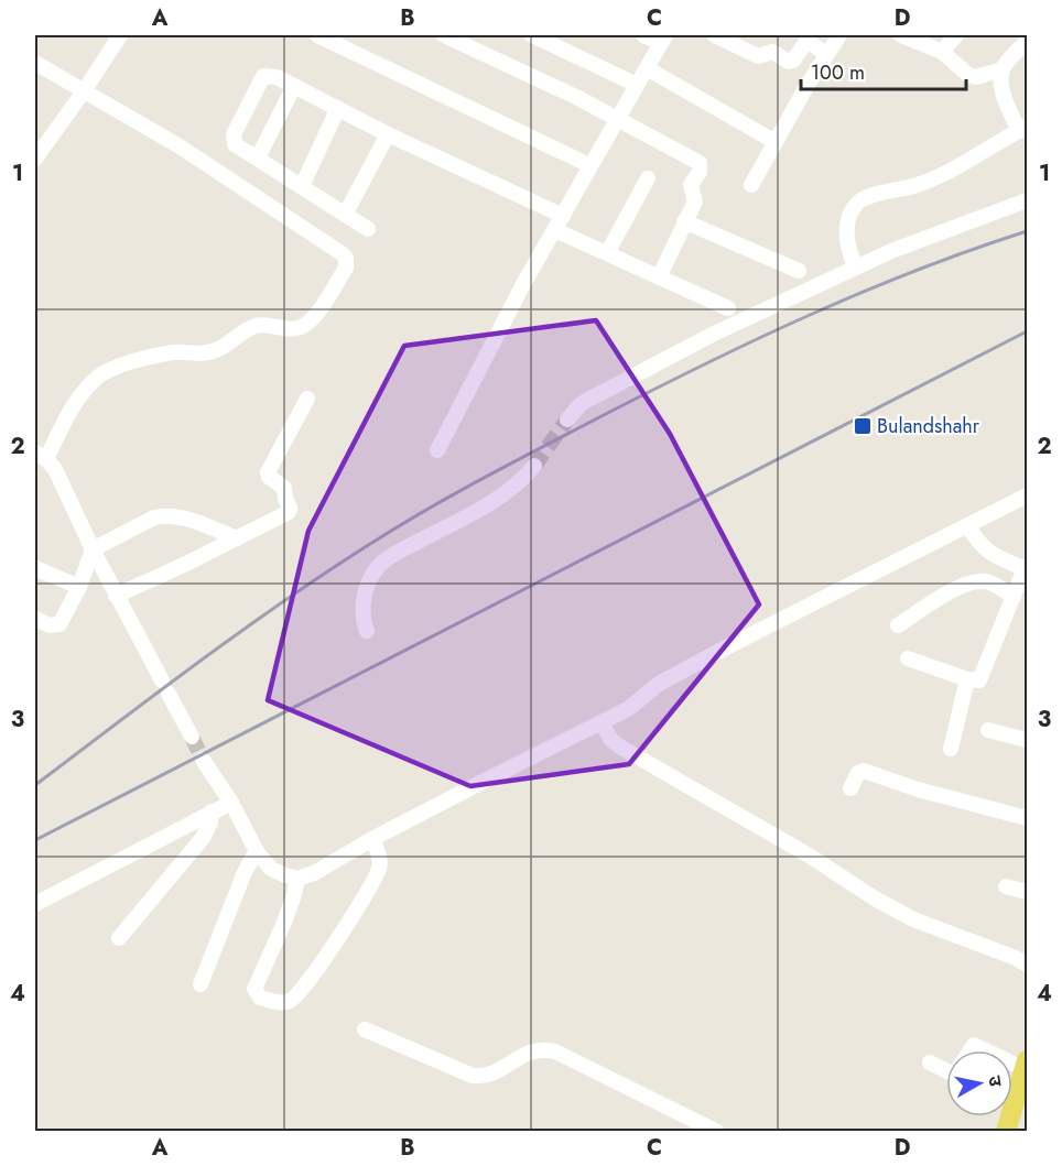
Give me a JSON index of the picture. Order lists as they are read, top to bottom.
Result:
{
  "places": {
    "transit": ["Bulandshahr"]
  },
  "scale_bar": "100 m",
  "north": "right",
  "grid": {
    "columns": [
      "A",
      "B",
      "C",
      "D"
    ],
    "rows": [
      "1",
      "2",
      "3",
      "4"
    ]
  }
}
